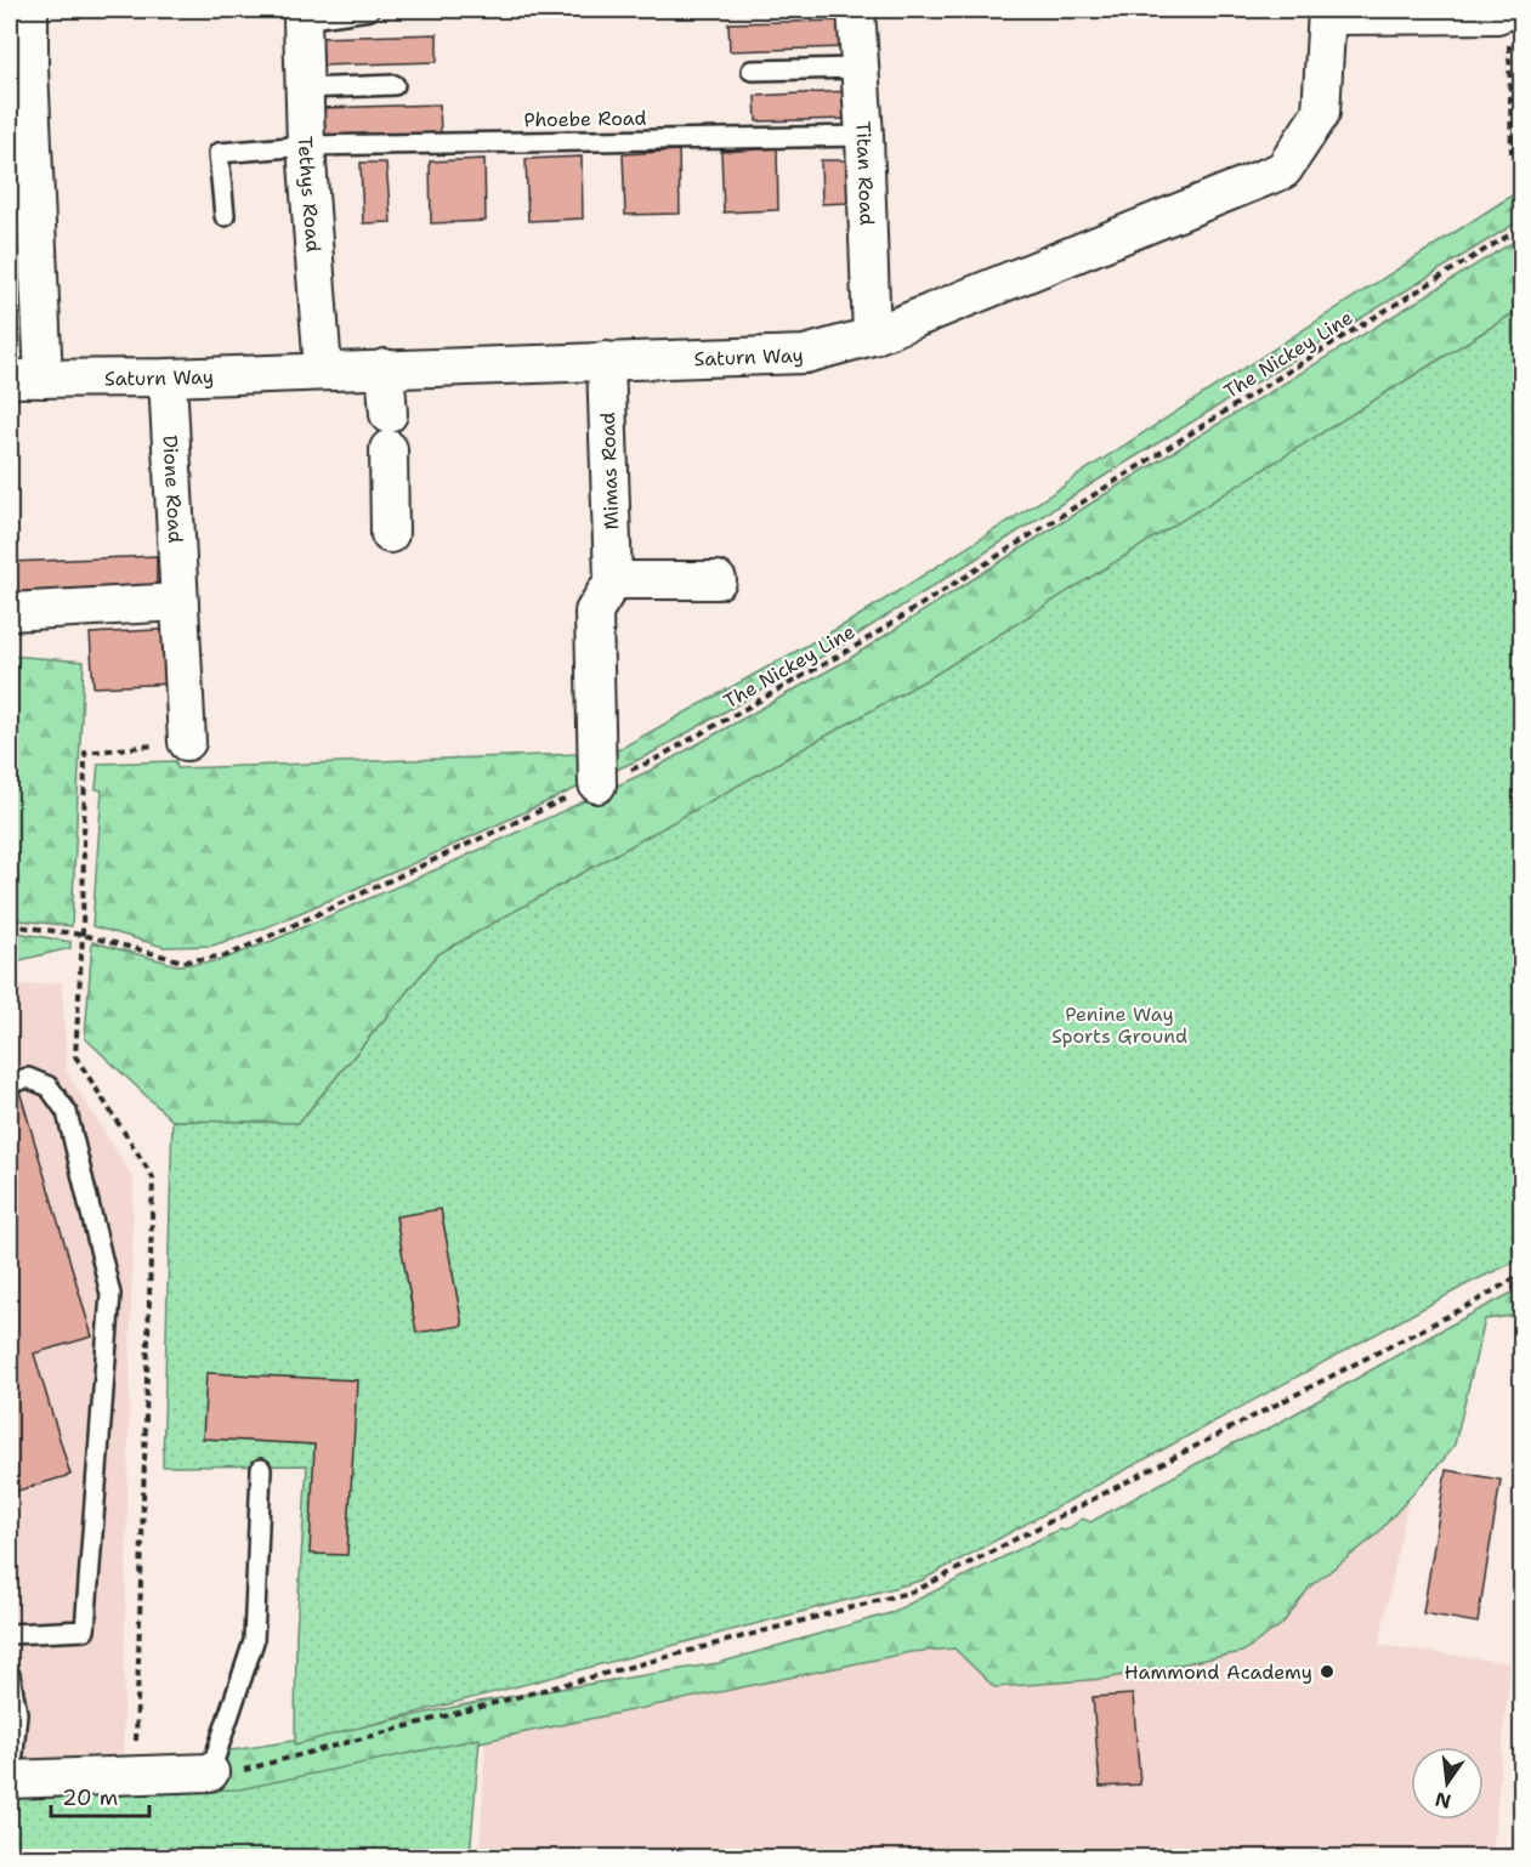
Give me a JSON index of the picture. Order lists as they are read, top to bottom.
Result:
{
  "streets": {
    "street": [
      "Titan Road",
      "Tethys Road",
      "Saturn Way",
      "Mimas Road",
      "Dione Road"
    ],
    "lane": ["Phoebe Road"],
    "path": ["The Nickey Line"]
  },
  "crossings": [
    ["Phoebe Road", "Titan Road"],
    ["Phoebe Road", "Tethys Road"],
    ["Titan Road", "Saturn Way"],
    ["Tethys Road", "Saturn Way"],
    ["Saturn Way", "Mimas Road"],
    ["Saturn Way", "Dione Road"]
  ],
  "parks": ["Penine Way Sports Ground"],
  "places": ["Hammond Academy"],
  "scale_bar": "20 m",
  "north": "bottom"
}
